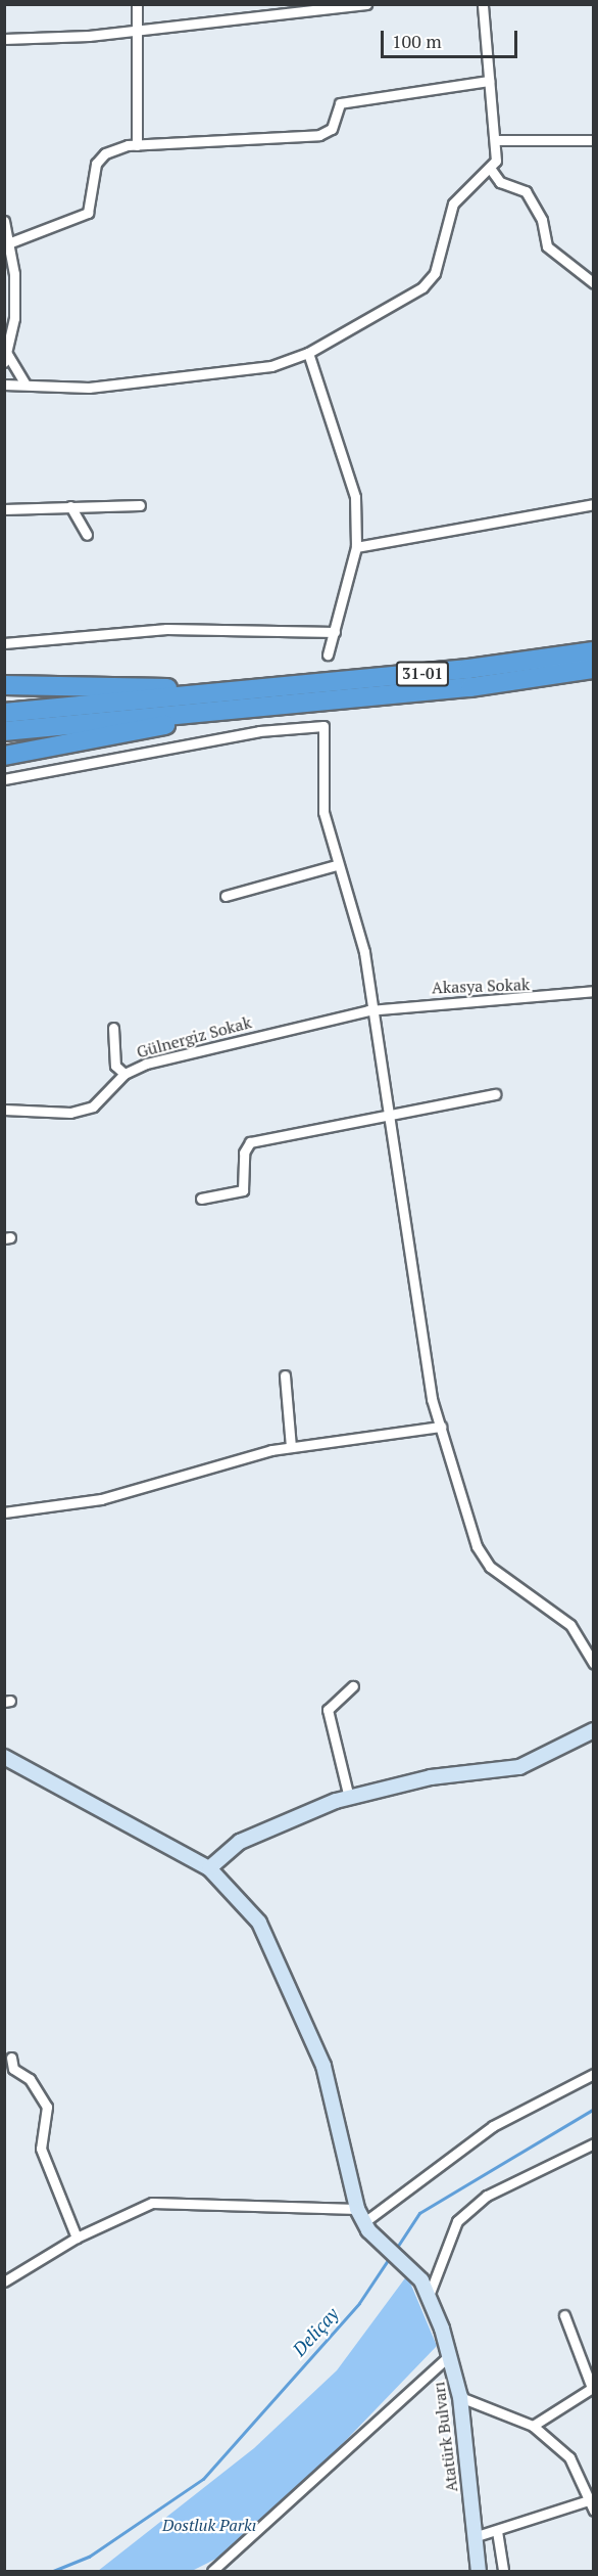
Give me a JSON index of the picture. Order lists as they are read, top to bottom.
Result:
{
  "streets": {
    "highway": ["31-01"],
    "main road": ["Atatürk Bulvarı"],
    "street": ["Akasya Sokak", "Gülnergiz Sokak"]
  },
  "crossings": [
    ["Akasya Sokak", "Gülnergiz Sokak"]
  ],
  "water": ["Deliçay"],
  "parks": ["Dostluk Parkı"],
  "scale_bar": "100 m"
}
